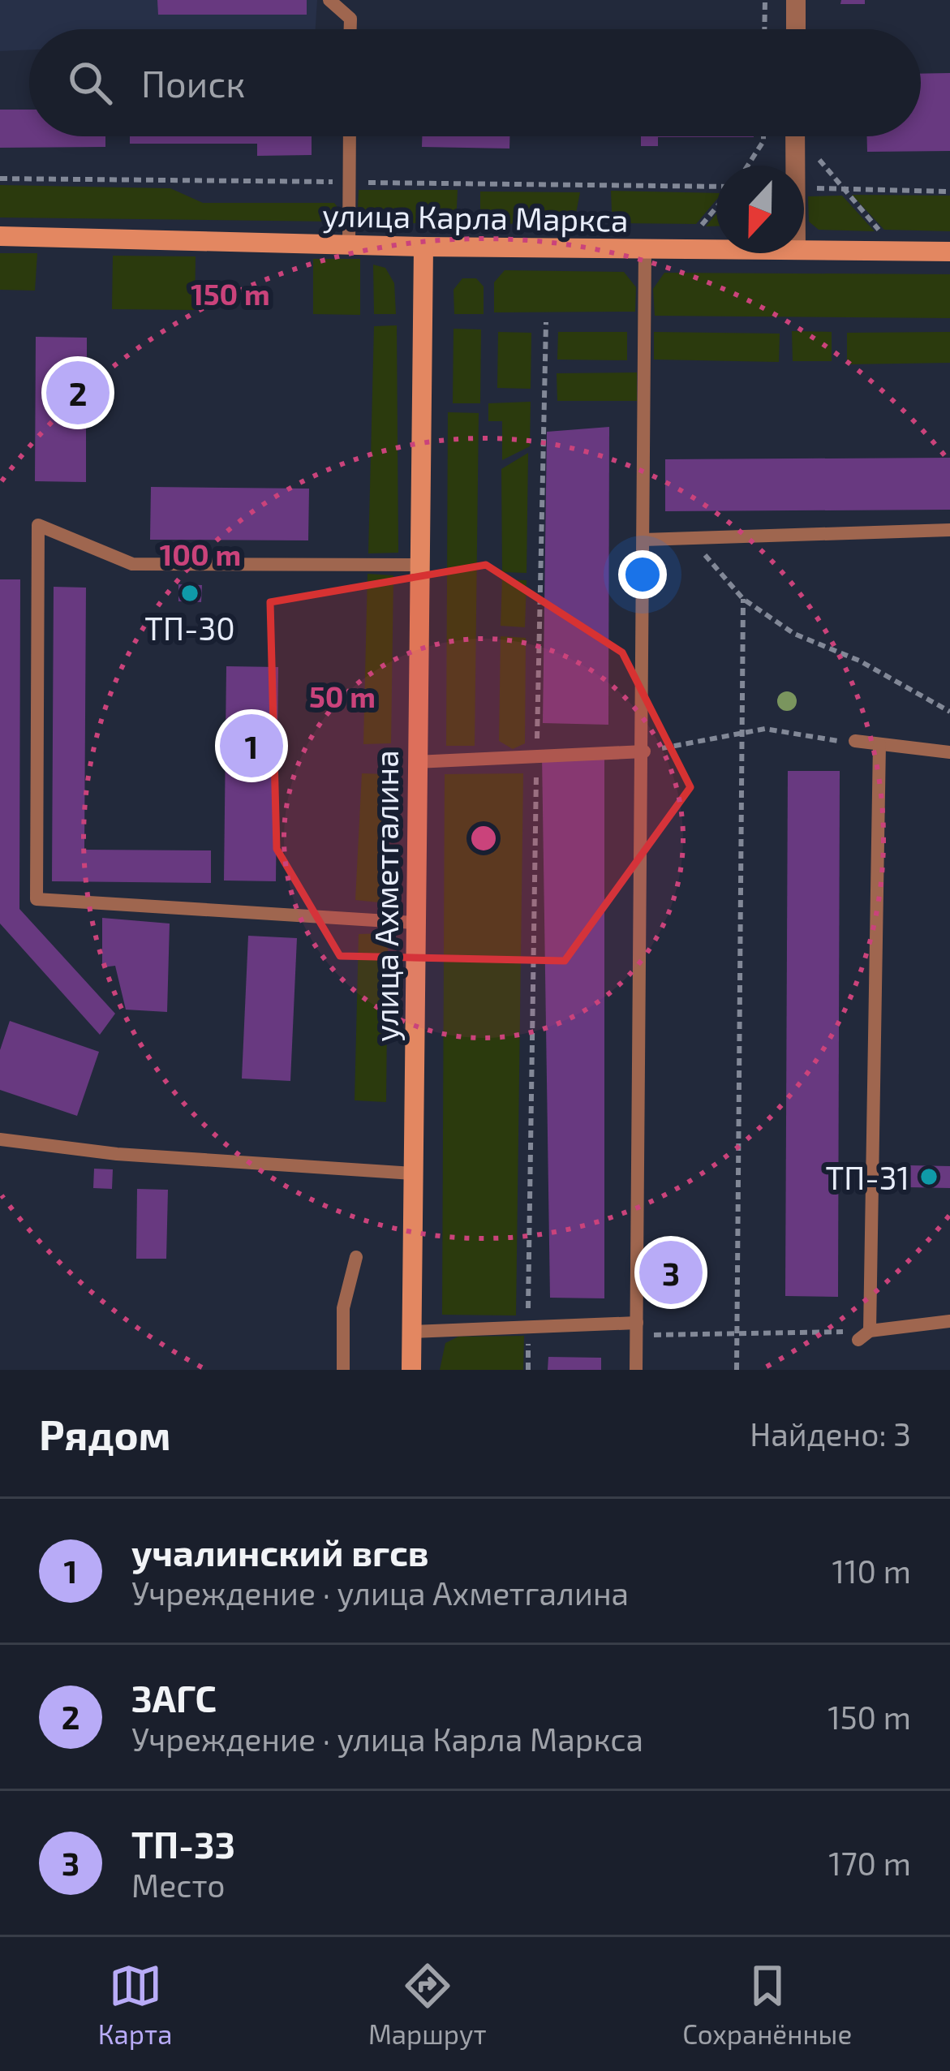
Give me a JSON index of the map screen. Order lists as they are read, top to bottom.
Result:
{
  "streets": {
    "main road": ["улица Карла Маркса", "улица Ахметгалина"]
  },
  "crossings": [
    ["улица Карла Маркса", "улица Ахметгалина"]
  ],
  "places": ["ТП-30", "ТП-31"],
  "north": "bottom",
  "page": {
    "search": "Поиск",
    "pins": ["2", "1", "3"],
    "heading": ["Рядом", "Найдено: 3"],
    "list": [
      {
        "mark": "1",
        "name": "учалинский вгсв",
        "note": "Учреждение · улица Ахметгалина",
        "value": "110 m"
      },
      {
        "mark": "2",
        "name": "ЗАГС",
        "note": "Учреждение · улица Карла Маркса",
        "value": "150 m"
      },
      {
        "mark": "3",
        "name": "ТП-33",
        "note": "Место",
        "value": "170 m"
      }
    ],
    "nav": ["Карта", "Маршрут", "Сохранённые"]
  },
  "rings": ["150 m", "100 m", "50 m"]
}
